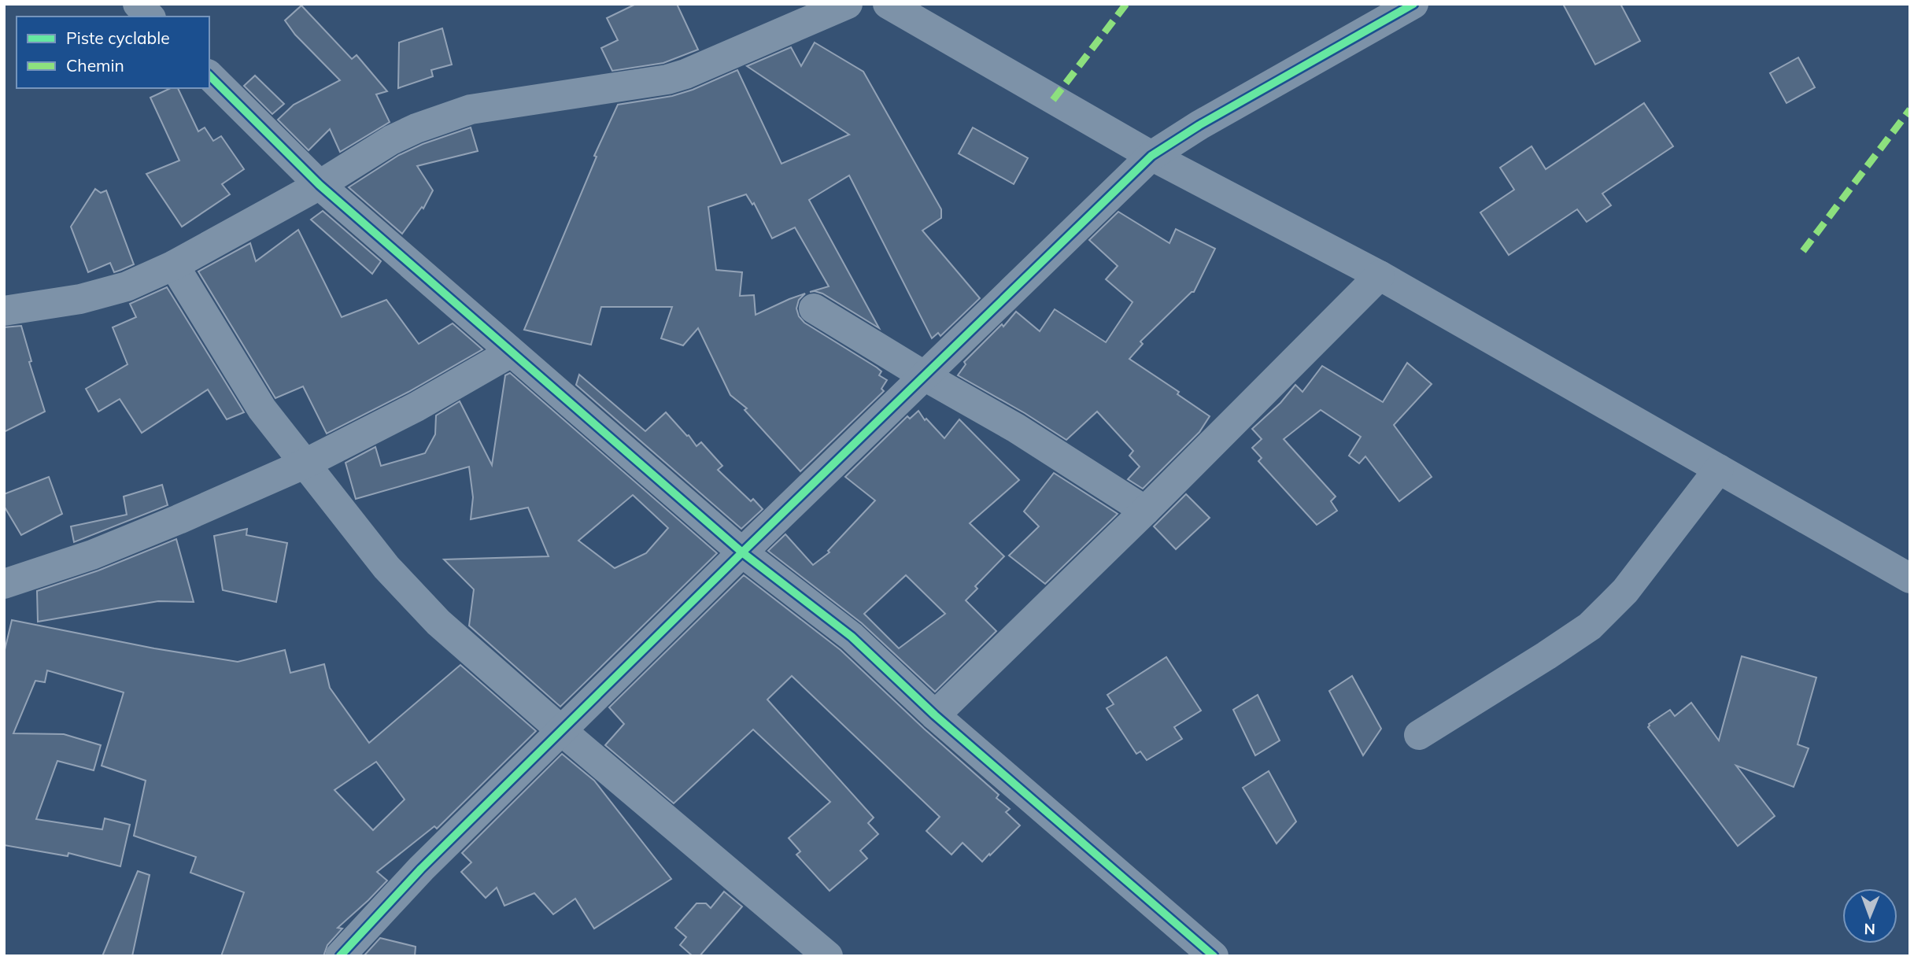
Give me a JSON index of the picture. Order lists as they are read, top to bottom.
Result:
{
  "legend": ["Piste cyclable", "Chemin"],
  "north": "bottom"
}
